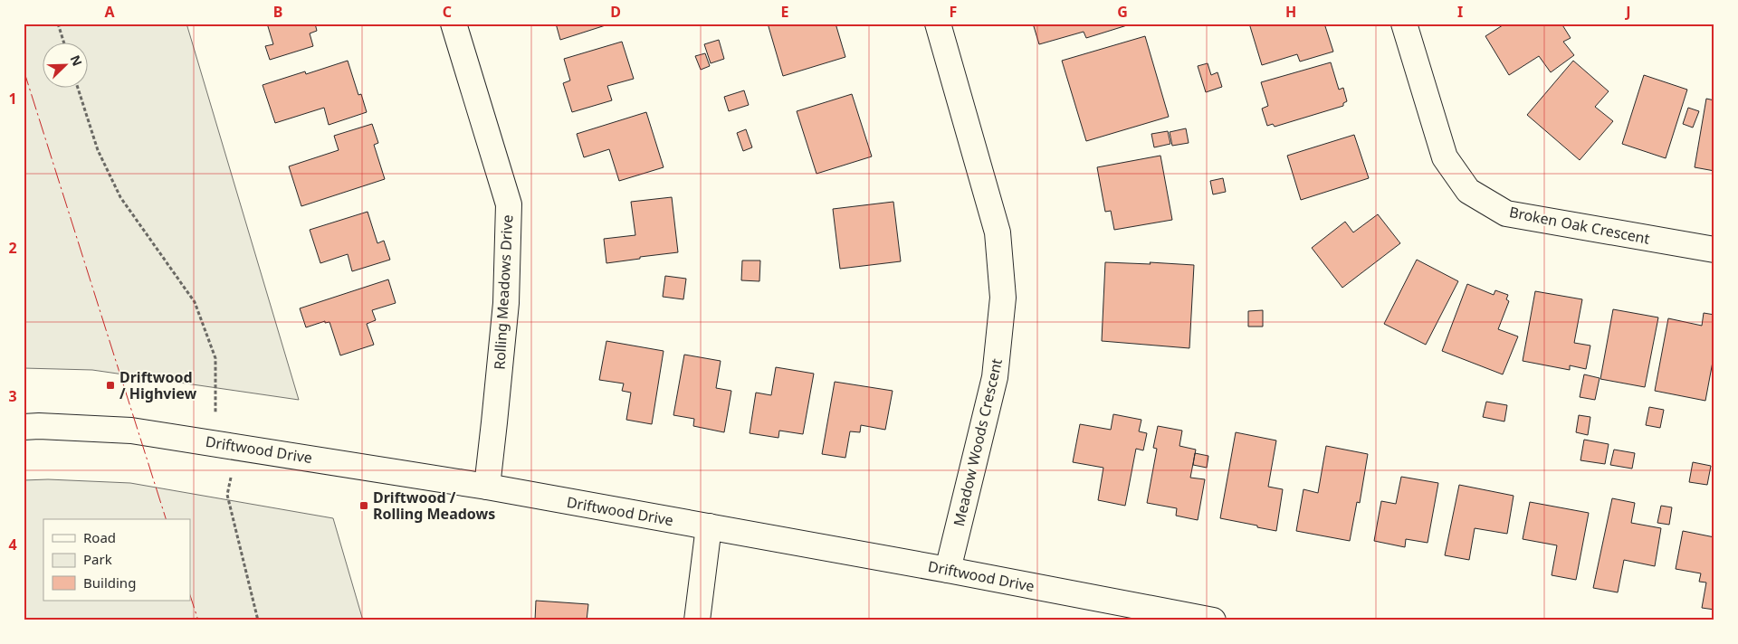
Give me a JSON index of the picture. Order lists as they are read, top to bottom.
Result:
{
  "streets": {
    "street": [
      "Broken Oak Crescent",
      "Rolling Meadows Drive",
      "Meadow Woods Crescent",
      "Driftwood Drive"
    ]
  },
  "crossings": [
    ["Rolling Meadows Drive", "Driftwood Drive"],
    ["Meadow Woods Crescent", "Driftwood Drive"]
  ],
  "places": {
    "transit": ["Driftwood / Highview", "Driftwood / Rolling Meadows"]
  },
  "legend": ["Road", "Park", "Building"],
  "north": "top right",
  "grid": {
    "columns": [
      "A",
      "B",
      "C",
      "D",
      "E",
      "F",
      "G",
      "H",
      "I",
      "J"
    ],
    "rows": [
      "1",
      "2",
      "3",
      "4"
    ]
  }
}
